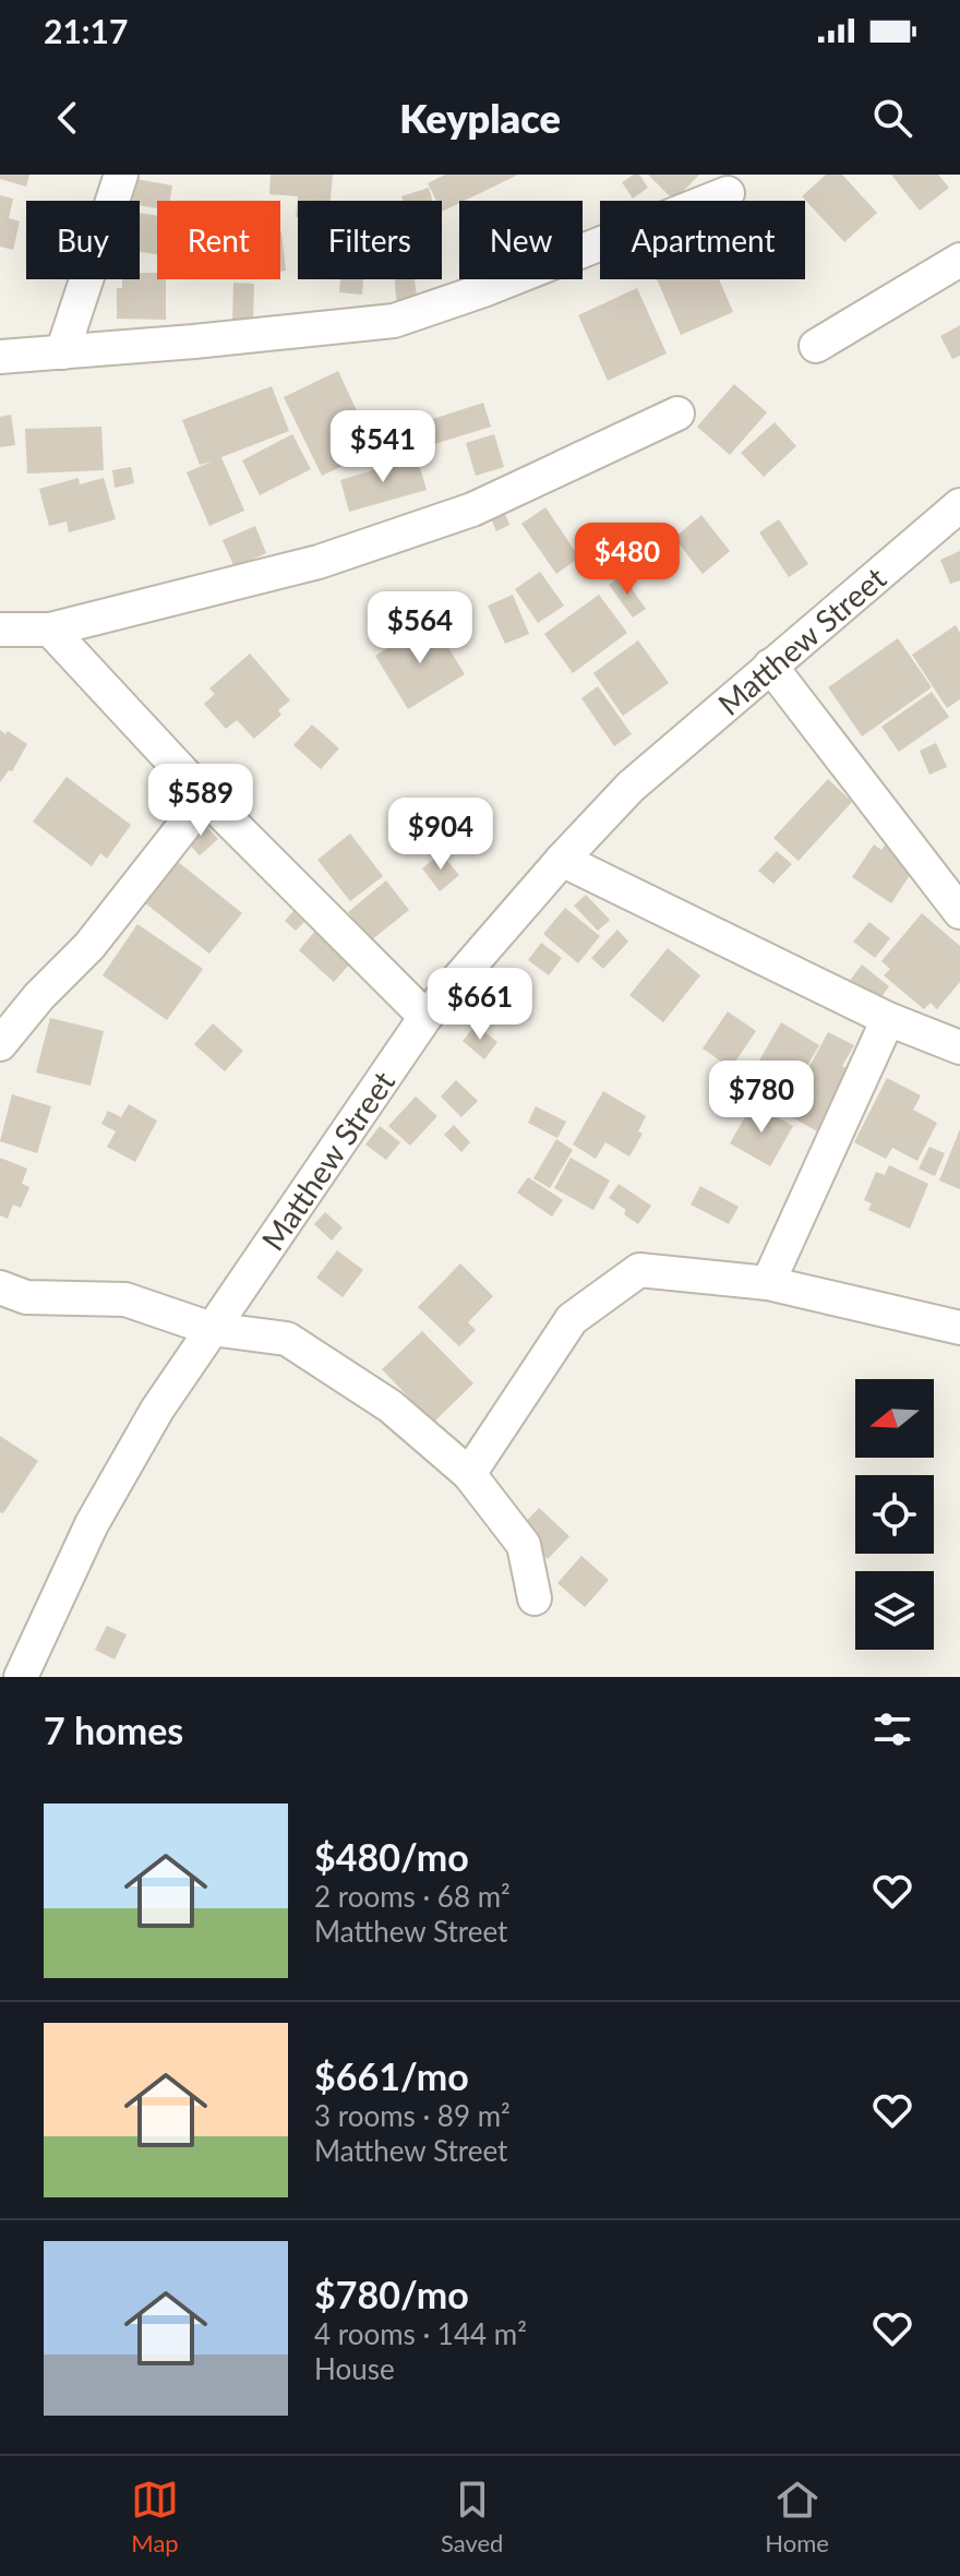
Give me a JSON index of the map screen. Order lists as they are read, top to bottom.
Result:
{
  "streets": {
    "street": ["Matthew Street"]
  },
  "north": "left",
  "page": {
    "status": "21:17",
    "header": "Keyplace",
    "chip": [
      "Buy",
      "Rent",
      "Filters",
      "New",
      "Apartment"
    ],
    "price": [
      "$541",
      "$480",
      "$564",
      "$589",
      "$904",
      "$661",
      "$780"
    ],
    "heading": "7 homes",
    "list": [
      {
        "name": "$480/mo",
        "note": "2 rooms · 68 m² · Matthew Street"
      },
      {
        "name": "$661/mo",
        "note": "3 rooms · 89 m² · Matthew Street"
      },
      {
        "name": "$780/mo",
        "note": "4 rooms · 144 m² · House"
      }
    ],
    "tabs": ["Map", "Saved", "Home"]
  }
}
